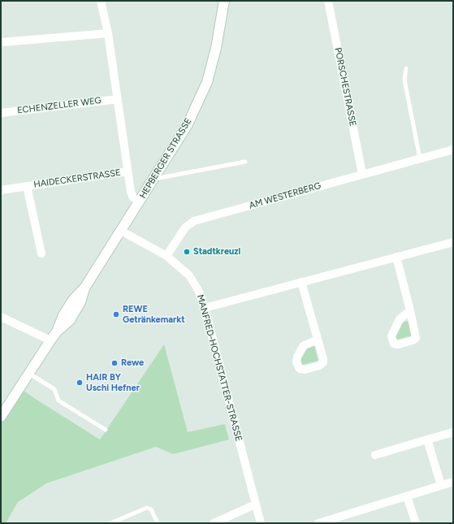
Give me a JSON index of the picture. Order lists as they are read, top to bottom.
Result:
{
  "streets": {
    "street": [
      "PORSCHESTRASSE",
      "ECHENZELLER WEG",
      "HEPBERGER STRASSE",
      "HAIDECKERSTRASSE",
      "AM WESTERBERG",
      "MANFRED-HOCHSTATTER-STRASSE"
    ]
  },
  "crossings": [
    ["PORSCHESTRASSE", "AM WESTERBERG"],
    ["HEPBERGER STRASSE", "MANFRED-HOCHSTATTER-STRASSE"],
    ["AM WESTERBERG", "MANFRED-HOCHSTATTER-STRASSE"]
  ],
  "places": [
    "Stadtkreuzl",
    "REWE Getränkemarkt",
    "Rewe",
    "HAIR BY Uschi Hefner"
  ]
}
